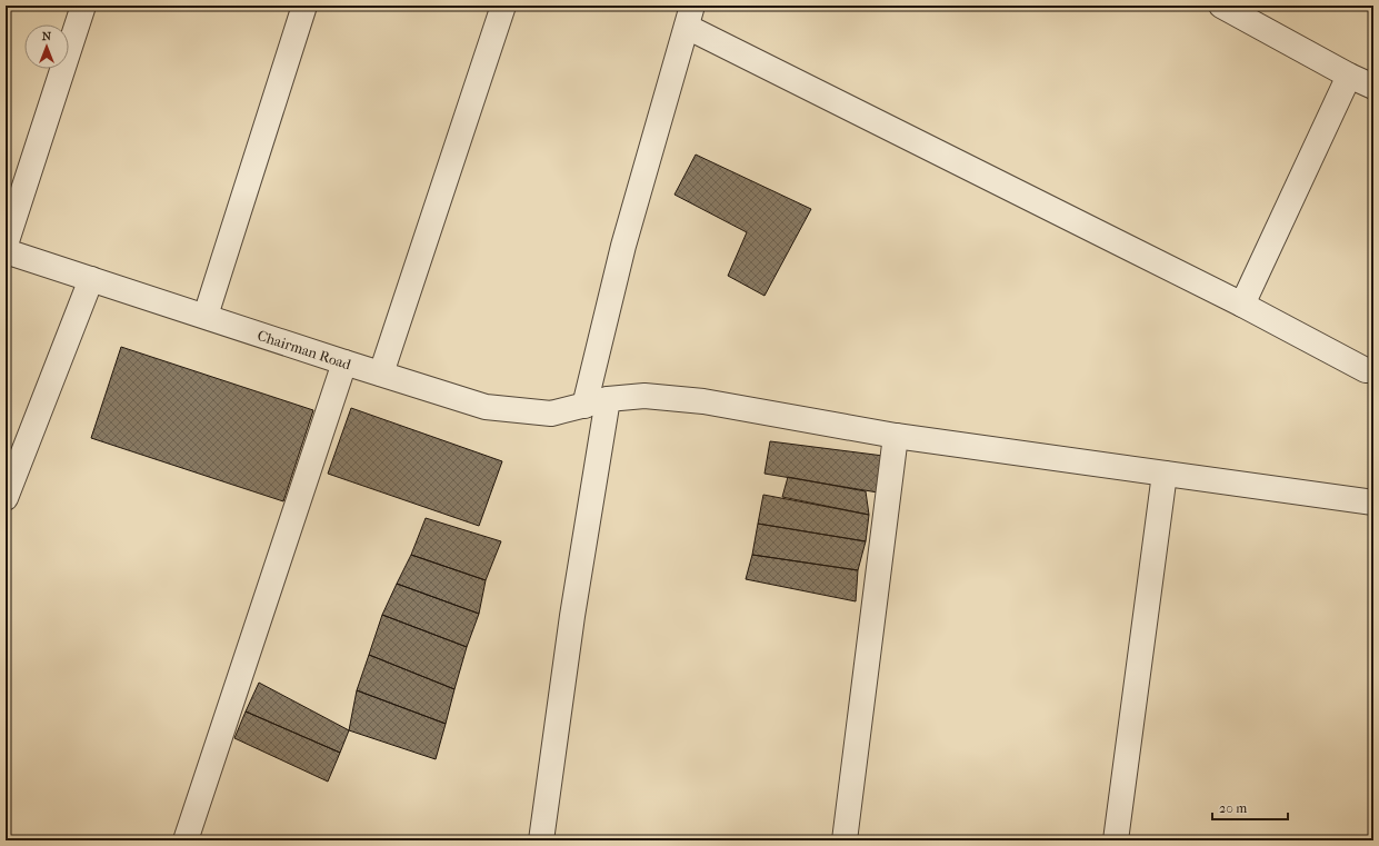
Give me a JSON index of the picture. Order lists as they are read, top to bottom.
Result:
{
  "streets": {
    "street": ["Chairman Road"]
  },
  "scale_bar": "20 m",
  "north": "top"
}
